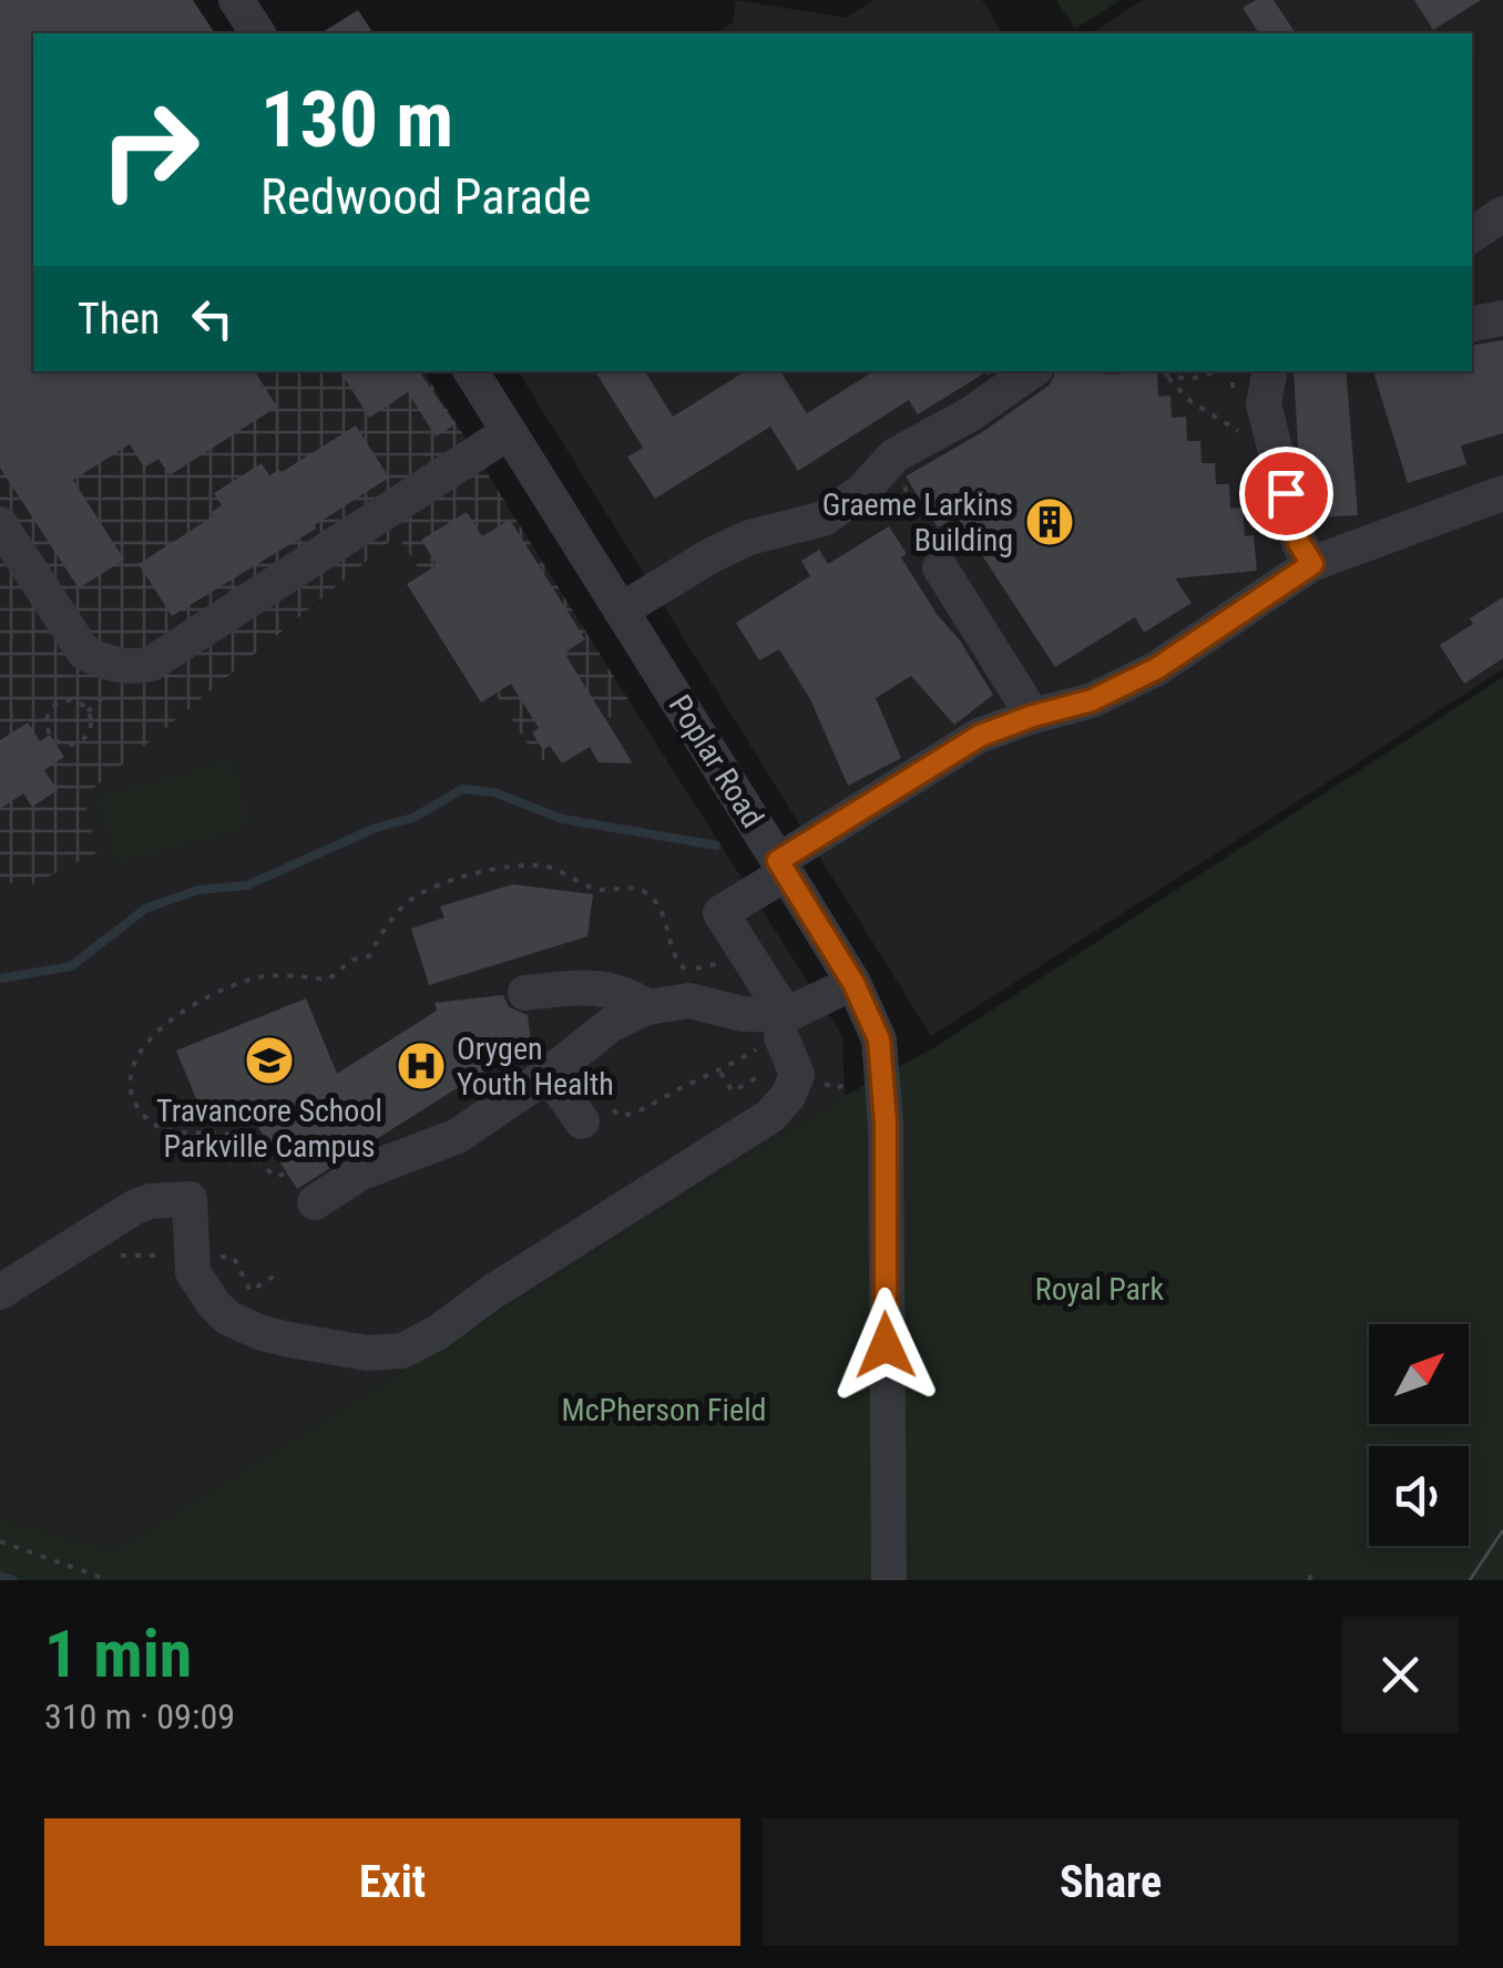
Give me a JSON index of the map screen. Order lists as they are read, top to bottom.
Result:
{
  "streets": {
    "street": ["Poplar Road"]
  },
  "parks": ["Royal Park", "McPherson Field"],
  "places": {
    "building": ["Graeme Larkins Building"],
    "school or university": ["Travancore School Parkville Campus"],
    "hospital": ["Orygen Youth Health"]
  },
  "north": "top right",
  "page": {
    "turn": ["130 m", "Redwood Parade"],
    "then": "Then",
    "heading": ["1 min", "310 m · 09:09"],
    "buttons": ["Exit", "Share"]
  }
}
